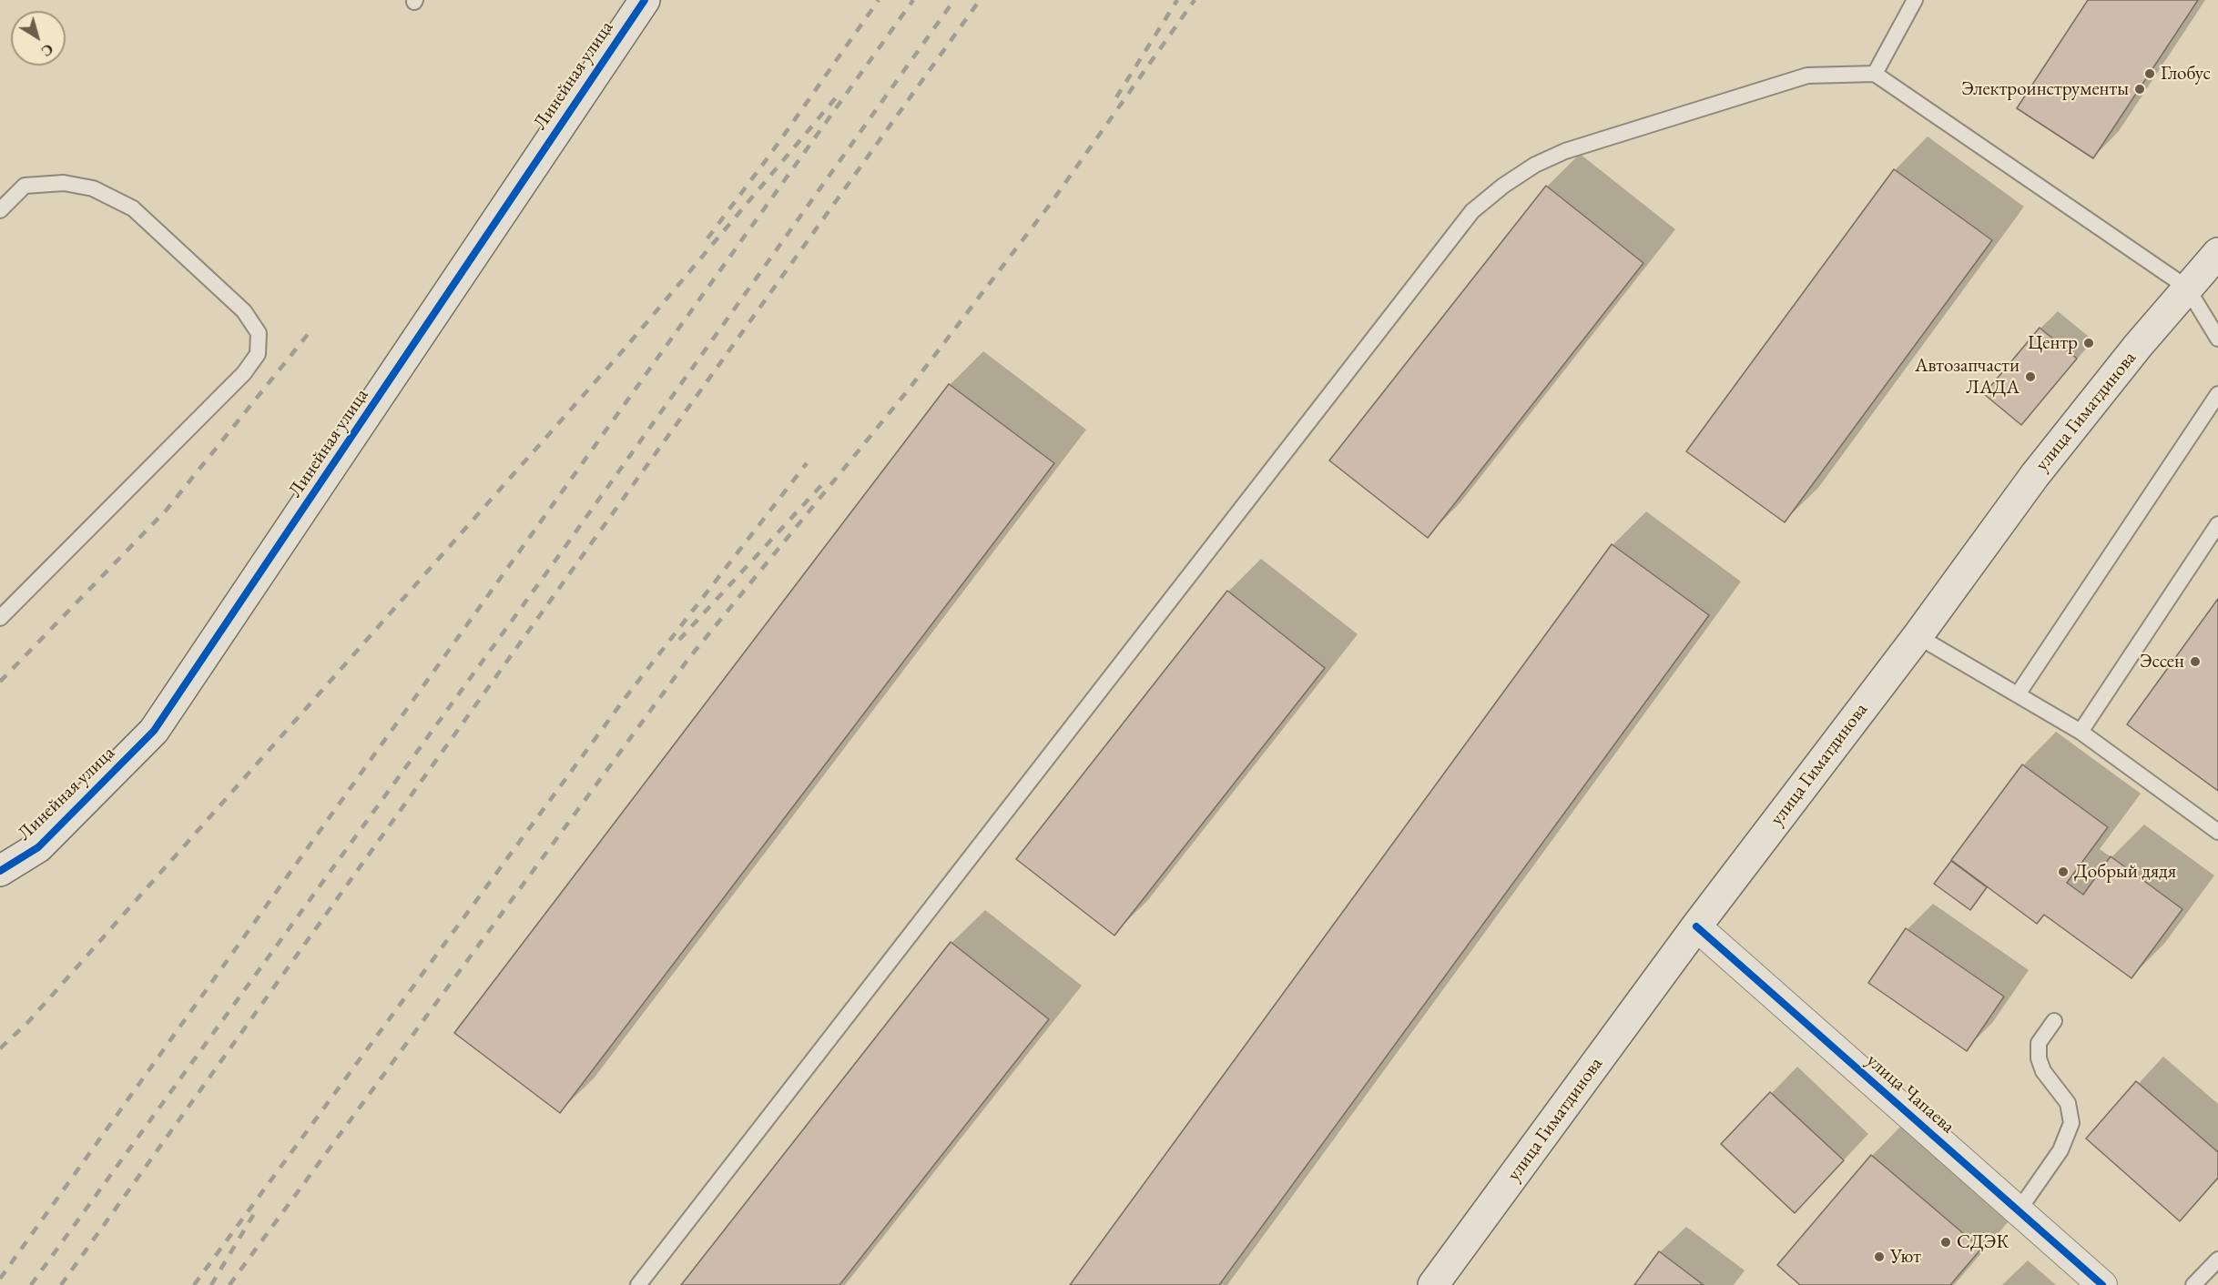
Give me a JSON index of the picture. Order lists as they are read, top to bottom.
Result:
{
  "streets": {
    "main road": ["Линейная улица", "улица Гиматдинова"],
    "street": ["улица Чапаева"]
  },
  "crossings": [
    ["улица Гиматдинова", "улица Чапаева"]
  ],
  "places": [
    "Глобус",
    "Электроинструменты",
    "Центр",
    "Автозапчасти ЛАДА",
    "Эссен",
    "Добрый дядя",
    "СДЭК",
    "Уют"
  ],
  "north": "bottom right"
}
